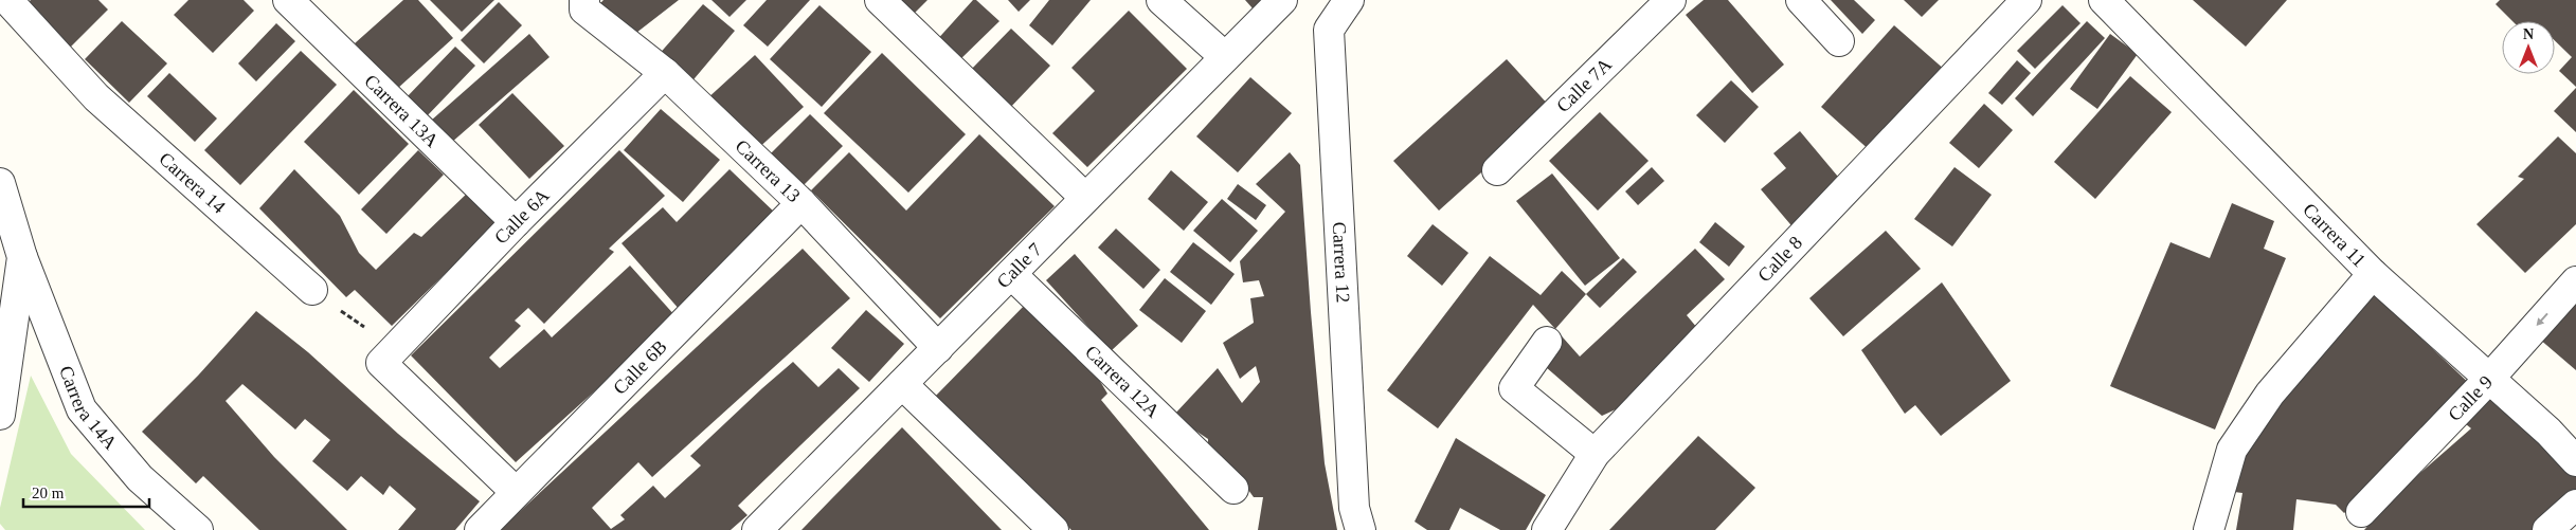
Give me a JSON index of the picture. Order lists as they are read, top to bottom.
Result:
{
  "streets": {
    "street": [
      "Calle 7A",
      "Carrera 13A",
      "Carrera 13",
      "Carrera 14",
      "Calle 6A",
      "Carrera 11",
      "Calle 8",
      "Carrera 12",
      "Calle 7",
      "Calle 6B",
      "Carrera 12A",
      "Calle 9",
      "Carrera 14A"
    ]
  },
  "crossings": [
    ["Carrera 13A", "Calle 6A"],
    ["Carrera 13", "Calle 6A"],
    ["Carrera 13", "Calle 7"],
    ["Carrera 13", "Calle 6B"],
    ["Carrera 11", "Calle 9"],
    ["Calle 7", "Carrera 12A"]
  ],
  "one_way": ["Calle 9"],
  "scale_bar": "20 m",
  "north": "top"
}
